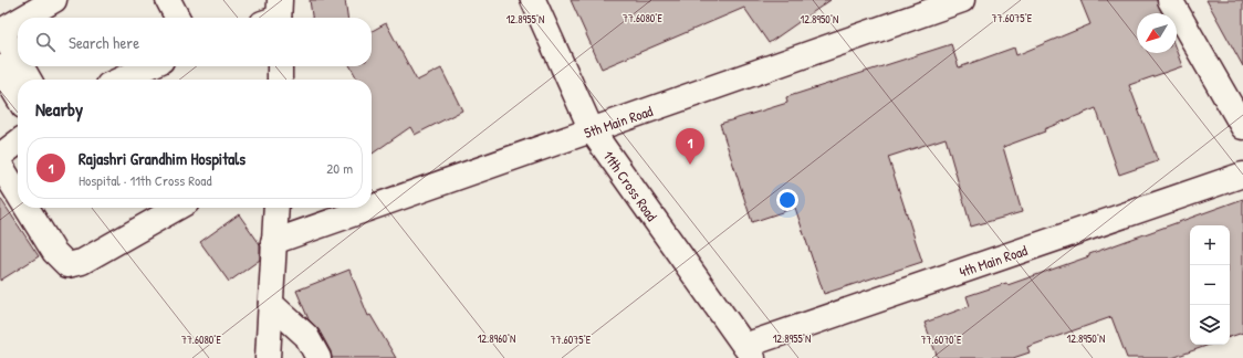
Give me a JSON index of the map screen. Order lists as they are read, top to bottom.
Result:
{
  "streets": {
    "street": ["5th Main Road", "11th Cross Road", "4th Main Road"]
  },
  "crossings": [
    ["5th Main Road", "11th Cross Road"],
    ["11th Cross Road", "4th Main Road"]
  ],
  "north": "bottom left",
  "page": {
    "search": "Search here",
    "heading": "Nearby",
    "pins": "1",
    "list": [
      {
        "mark": "1",
        "name": "Rajashri Grandhim Hospitals",
        "note": "Hospital · 11th Cross Road",
        "value": "20 m"
      }
    ],
    "map_buttons": ["+", "−"]
  },
  "coordinates": [
    "77.6075°E",
    "77.6080°E",
    "12.8955°N",
    "12.8950°N",
    "12.8960°N",
    "77.6070°E"
  ]
}
